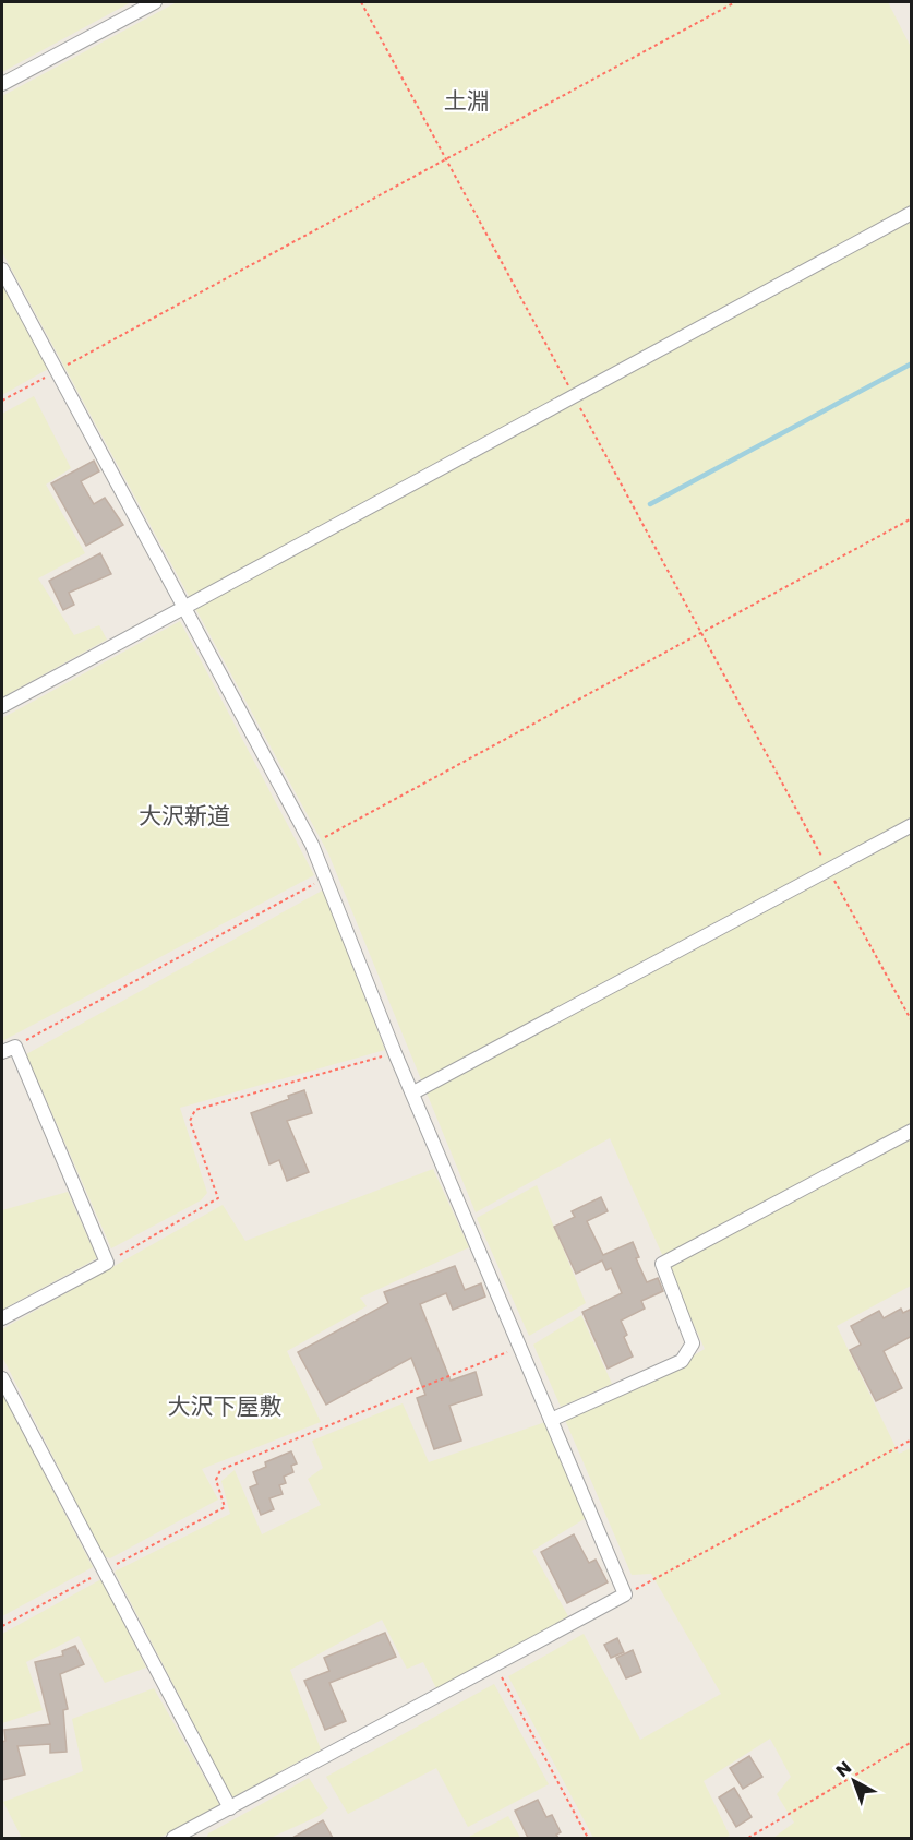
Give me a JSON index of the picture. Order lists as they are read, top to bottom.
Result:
{
  "districts": ["土淵", "大沢新道", "大沢下屋敷"],
  "north": "top left"
}
